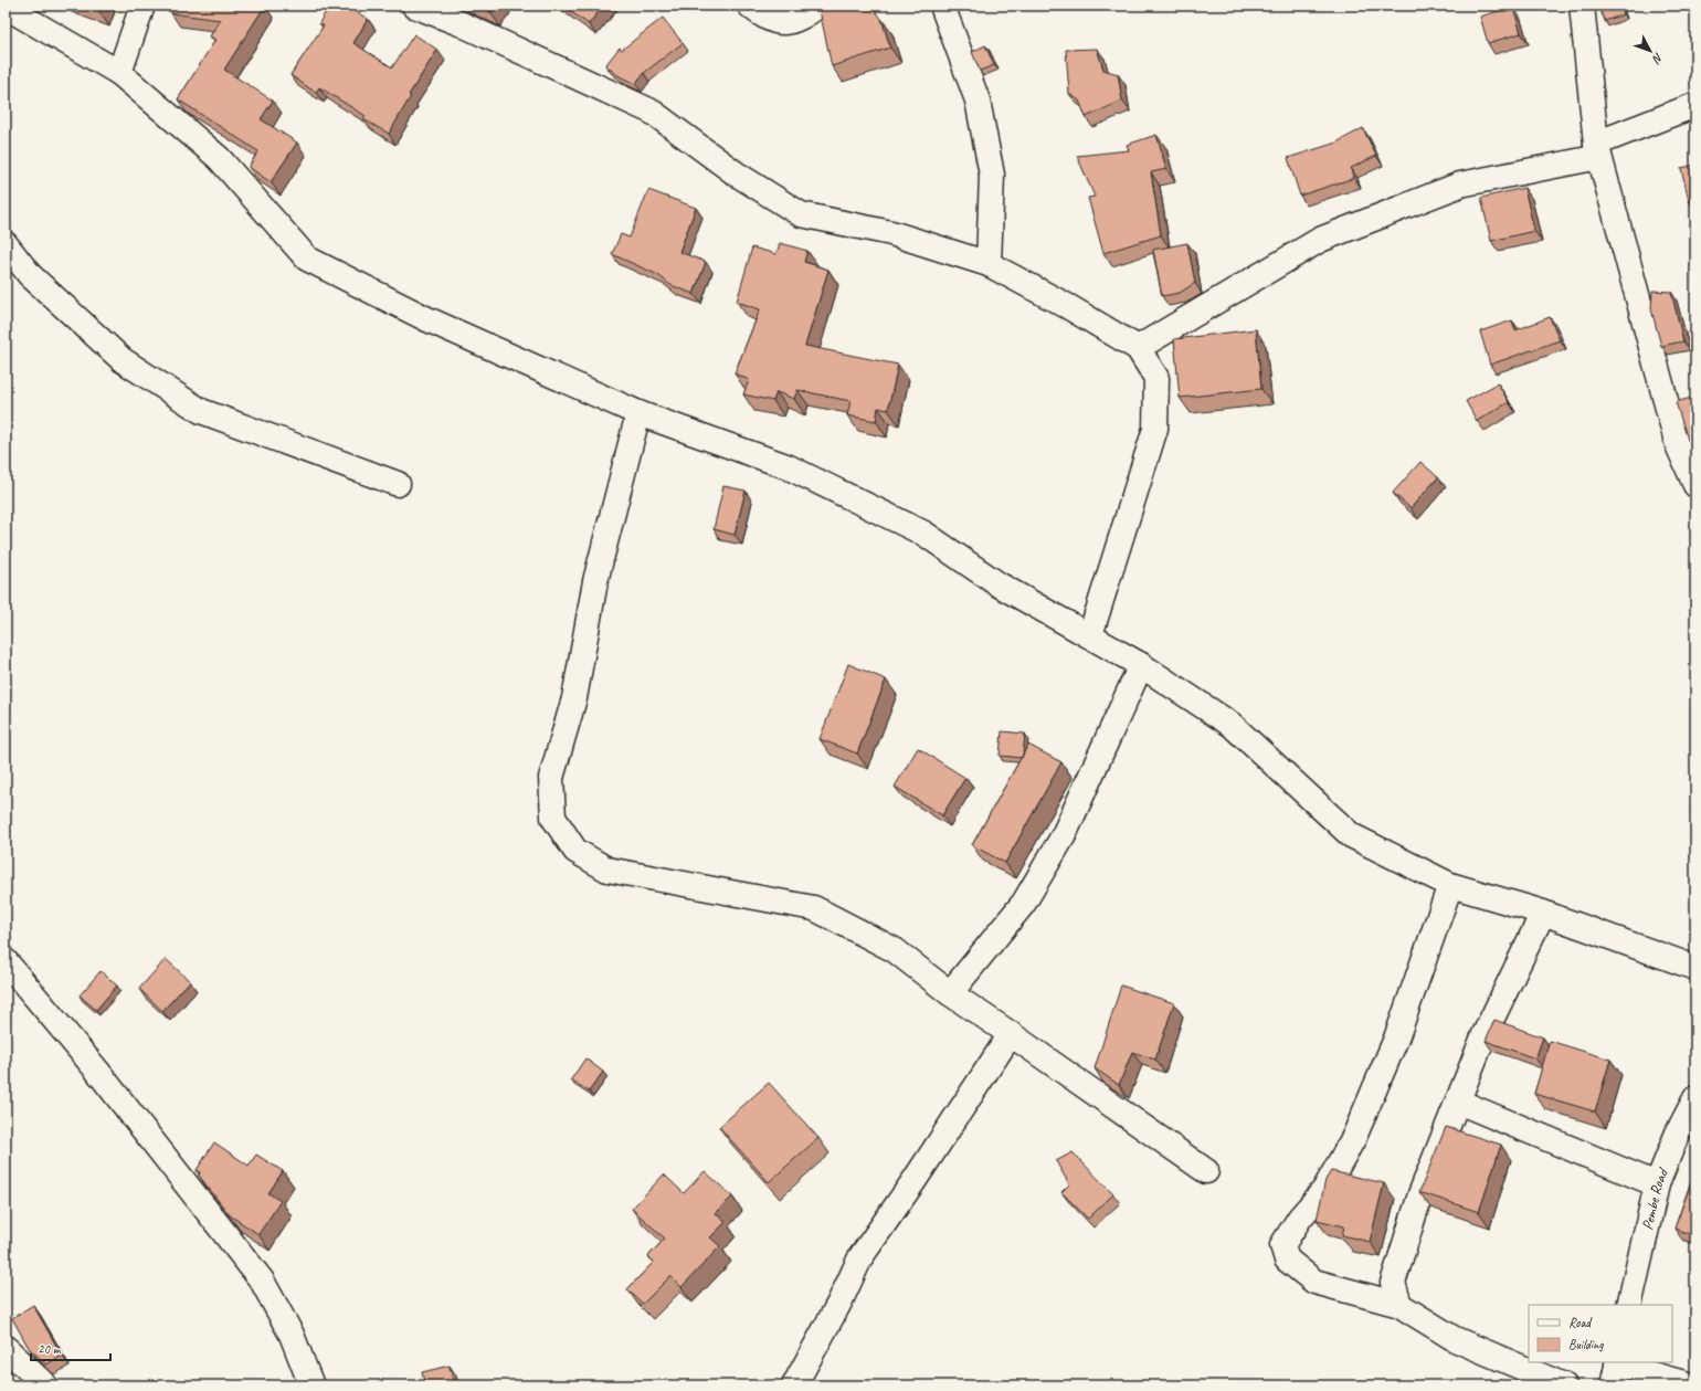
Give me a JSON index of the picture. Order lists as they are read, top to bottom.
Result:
{
  "streets": {
    "street": ["Pembe Road"]
  },
  "legend": ["Road", "Building"],
  "scale_bar": "20 m",
  "north": "bottom right"
}
